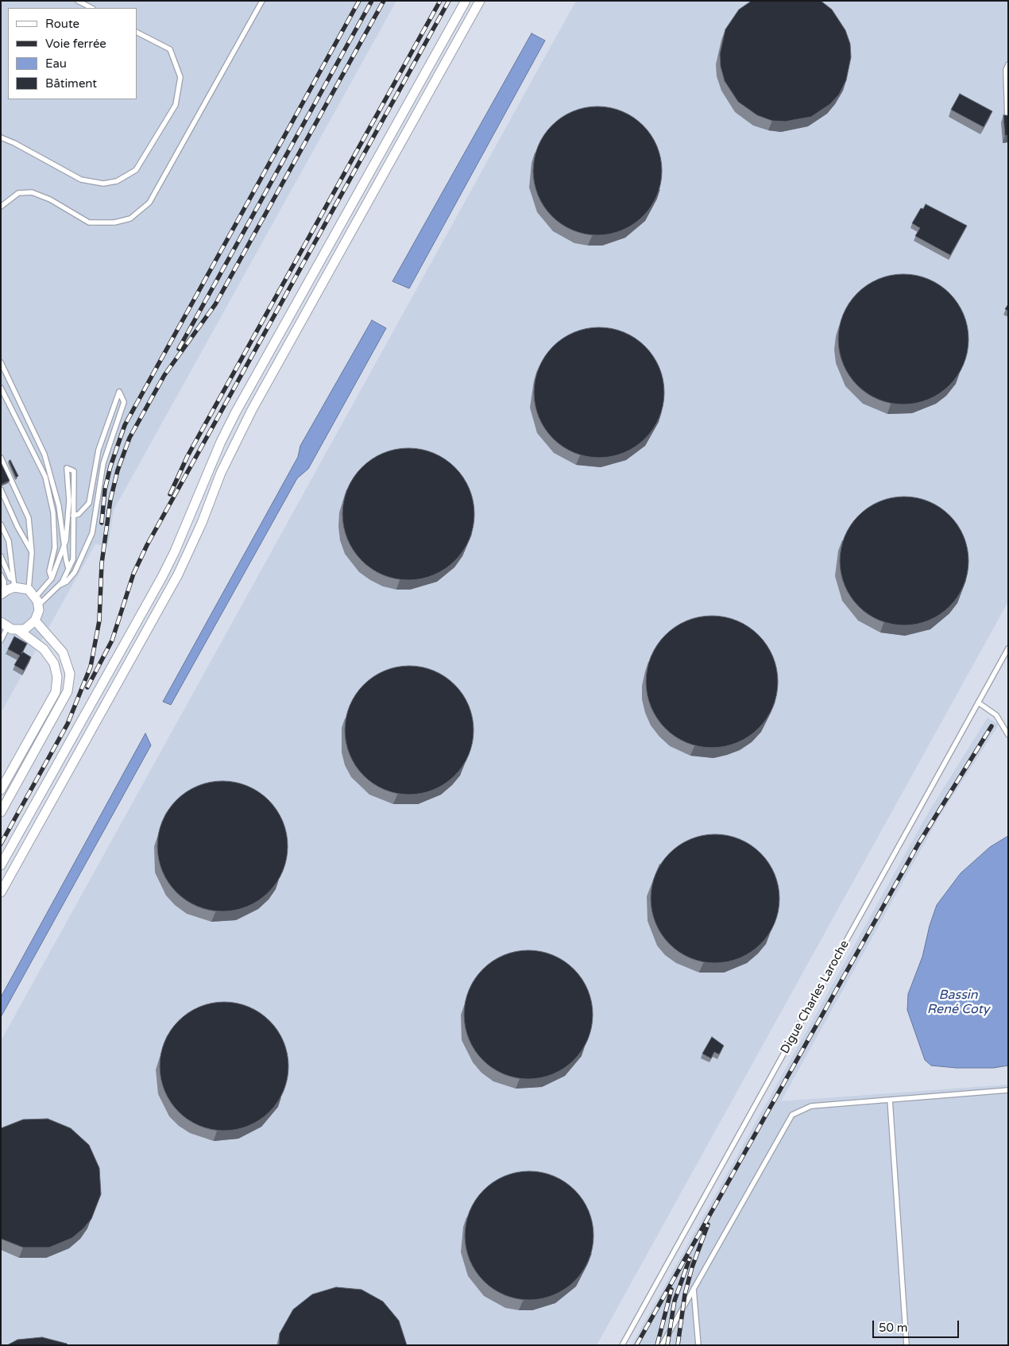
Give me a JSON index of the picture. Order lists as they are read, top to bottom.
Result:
{
  "streets": {
    "lane": ["Digue Charles Laroche"]
  },
  "water": ["Bassin René Coty"],
  "legend": [
    "Route",
    "Voie ferrée",
    "Eau",
    "Bâtiment"
  ],
  "scale_bar": "50 m"
}
